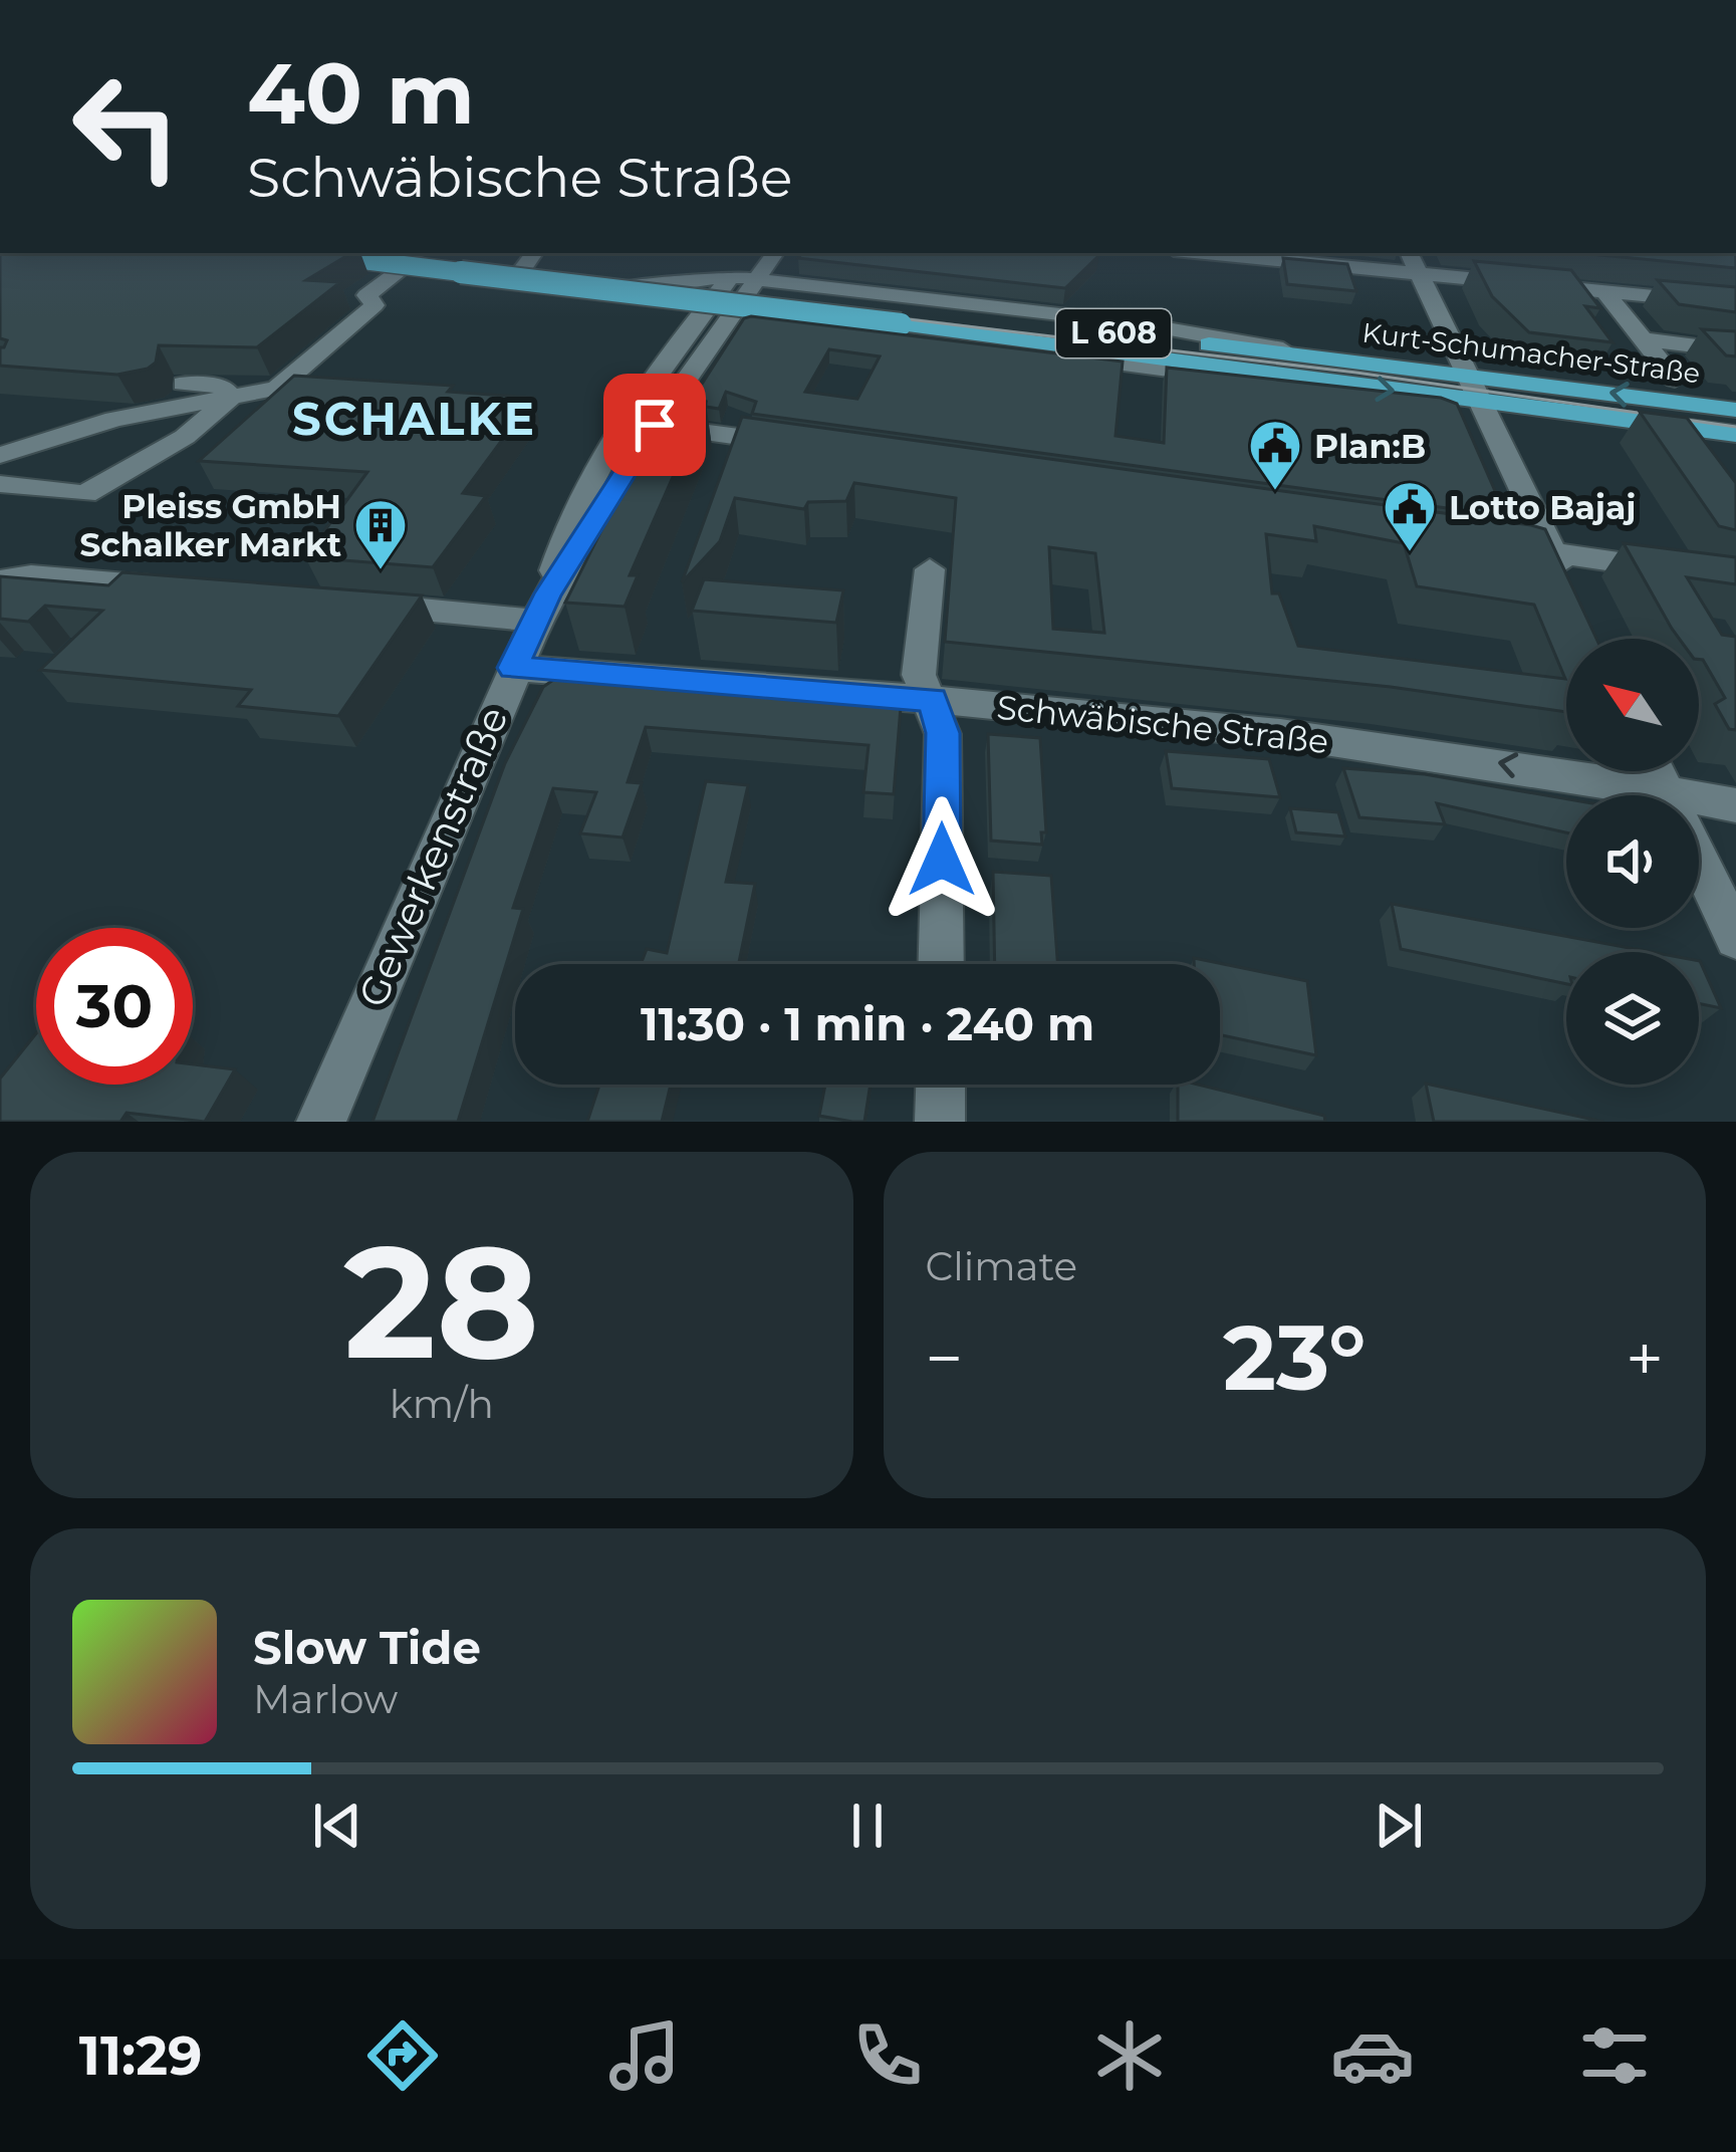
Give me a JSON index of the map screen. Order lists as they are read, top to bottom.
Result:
{
  "streets": {
    "main road": ["L 608", "Kurt-Schumacher-Straße"],
    "street": ["Schwäbische Straße", "Gewerkenstraße"]
  },
  "crossings": [
    ["Schwäbische Straße", "Gewerkenstraße"]
  ],
  "districts": ["SCHALKE"],
  "places": {
    "public building": ["Plan:B", "Lotto Bajaj"],
    "building": ["Pleiss GmbH Schalker Markt"]
  },
  "north": "top left",
  "page": {
    "turn": ["40 m", "Schwäbische Straße"],
    "limit": "30",
    "trip": "11:30 · 1 min · 240 m",
    "tile": [
      ["28", "km/h"],
      "Climate"
    ],
    "heat": ["−", "23°", "+"],
    "song": ["Slow Tide", "Marlow"],
    "tabs": "11:29"
  }
}
